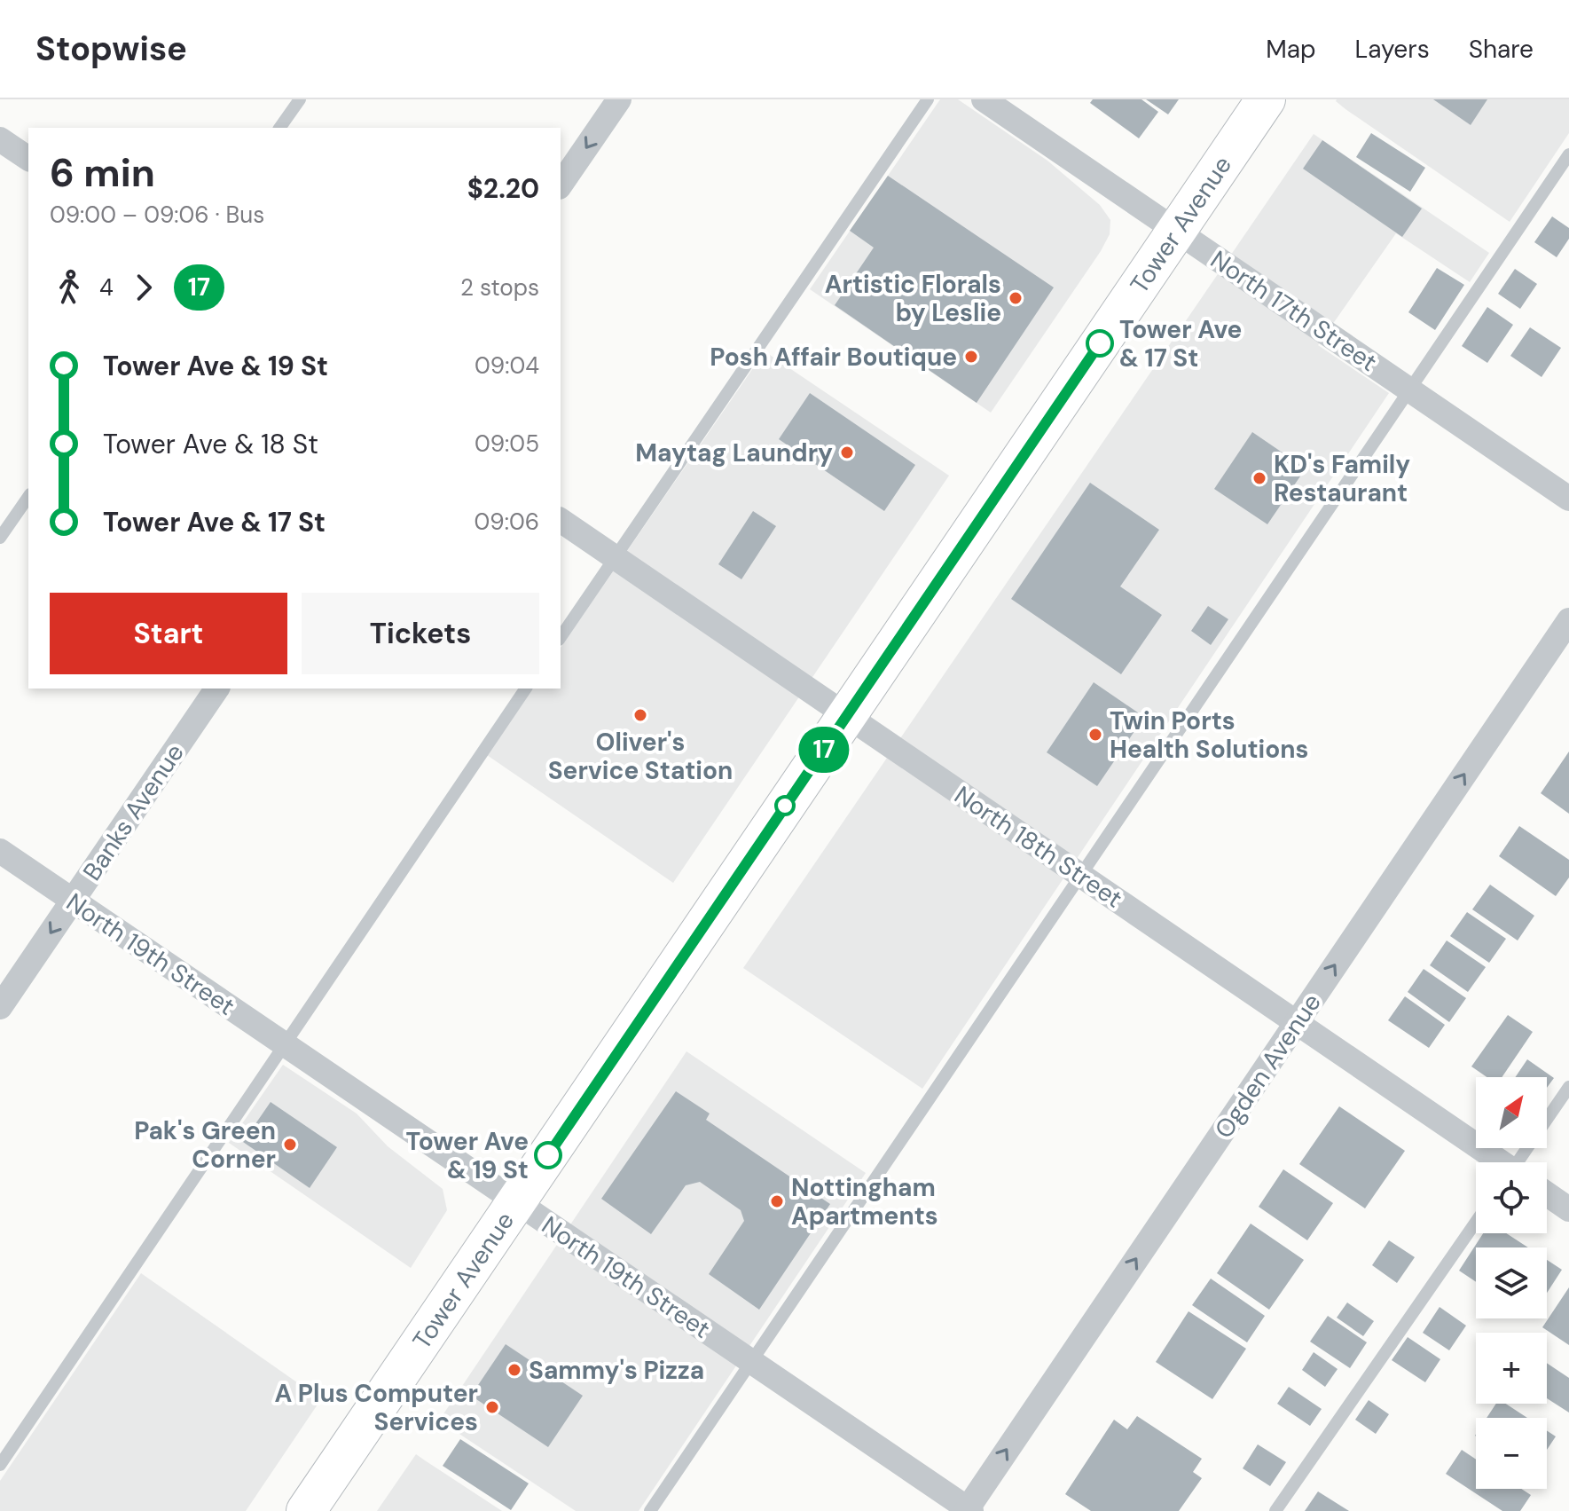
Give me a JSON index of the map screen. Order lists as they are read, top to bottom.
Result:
{
  "streets": {
    "main road": ["Tower Avenue"],
    "street": [
      "North 17th Street",
      "Banks Avenue",
      "North 18th Street",
      "North 19th Street",
      "Ogden Avenue"
    ]
  },
  "crossings": [
    ["Tower Avenue", "North 17th Street"],
    ["Tower Avenue", "North 18th Street"],
    ["Tower Avenue", "North 19th Street"],
    ["Banks Avenue", "North 19th Street"],
    ["North 18th Street", "Ogden Avenue"],
    ["North 19th Street", "Ogden Avenue"]
  ],
  "one_way": ["Ogden Avenue"],
  "places": [
    "Artistic Florals by Leslie",
    "Tower Ave & 17 St",
    "Posh Affair Boutique",
    "Maytag Laundry",
    "KD's Family Restaurant",
    "Oliver's Service Station",
    "Twin Ports Health Solutions",
    "Pak's Green Corner",
    "Tower Ave & 19 St",
    "Nottingham Apartments",
    "Sammy's Pizza",
    "A Plus Computer Services"
  ],
  "lines": ["bus line 17"],
  "north": "top right",
  "page": {
    "header": "Stopwise",
    "nav": ["Map", "Layers", "Share"],
    "on_map": "17",
    "heading": ["6 min", "09:00 – 09:06 · Bus", "$2.20"],
    "legs": ["4", "17", "2 stops"],
    "list": [
      {
        "name": "Tower Ave & 19 St",
        "value": "09:04"
      },
      {
        "name": "Tower Ave & 18 St",
        "value": "09:05"
      },
      {
        "name": "Tower Ave & 17 St",
        "value": "09:06"
      }
    ],
    "buttons": ["Start", "Tickets"],
    "map_buttons": ["+", "−"]
  }
}
